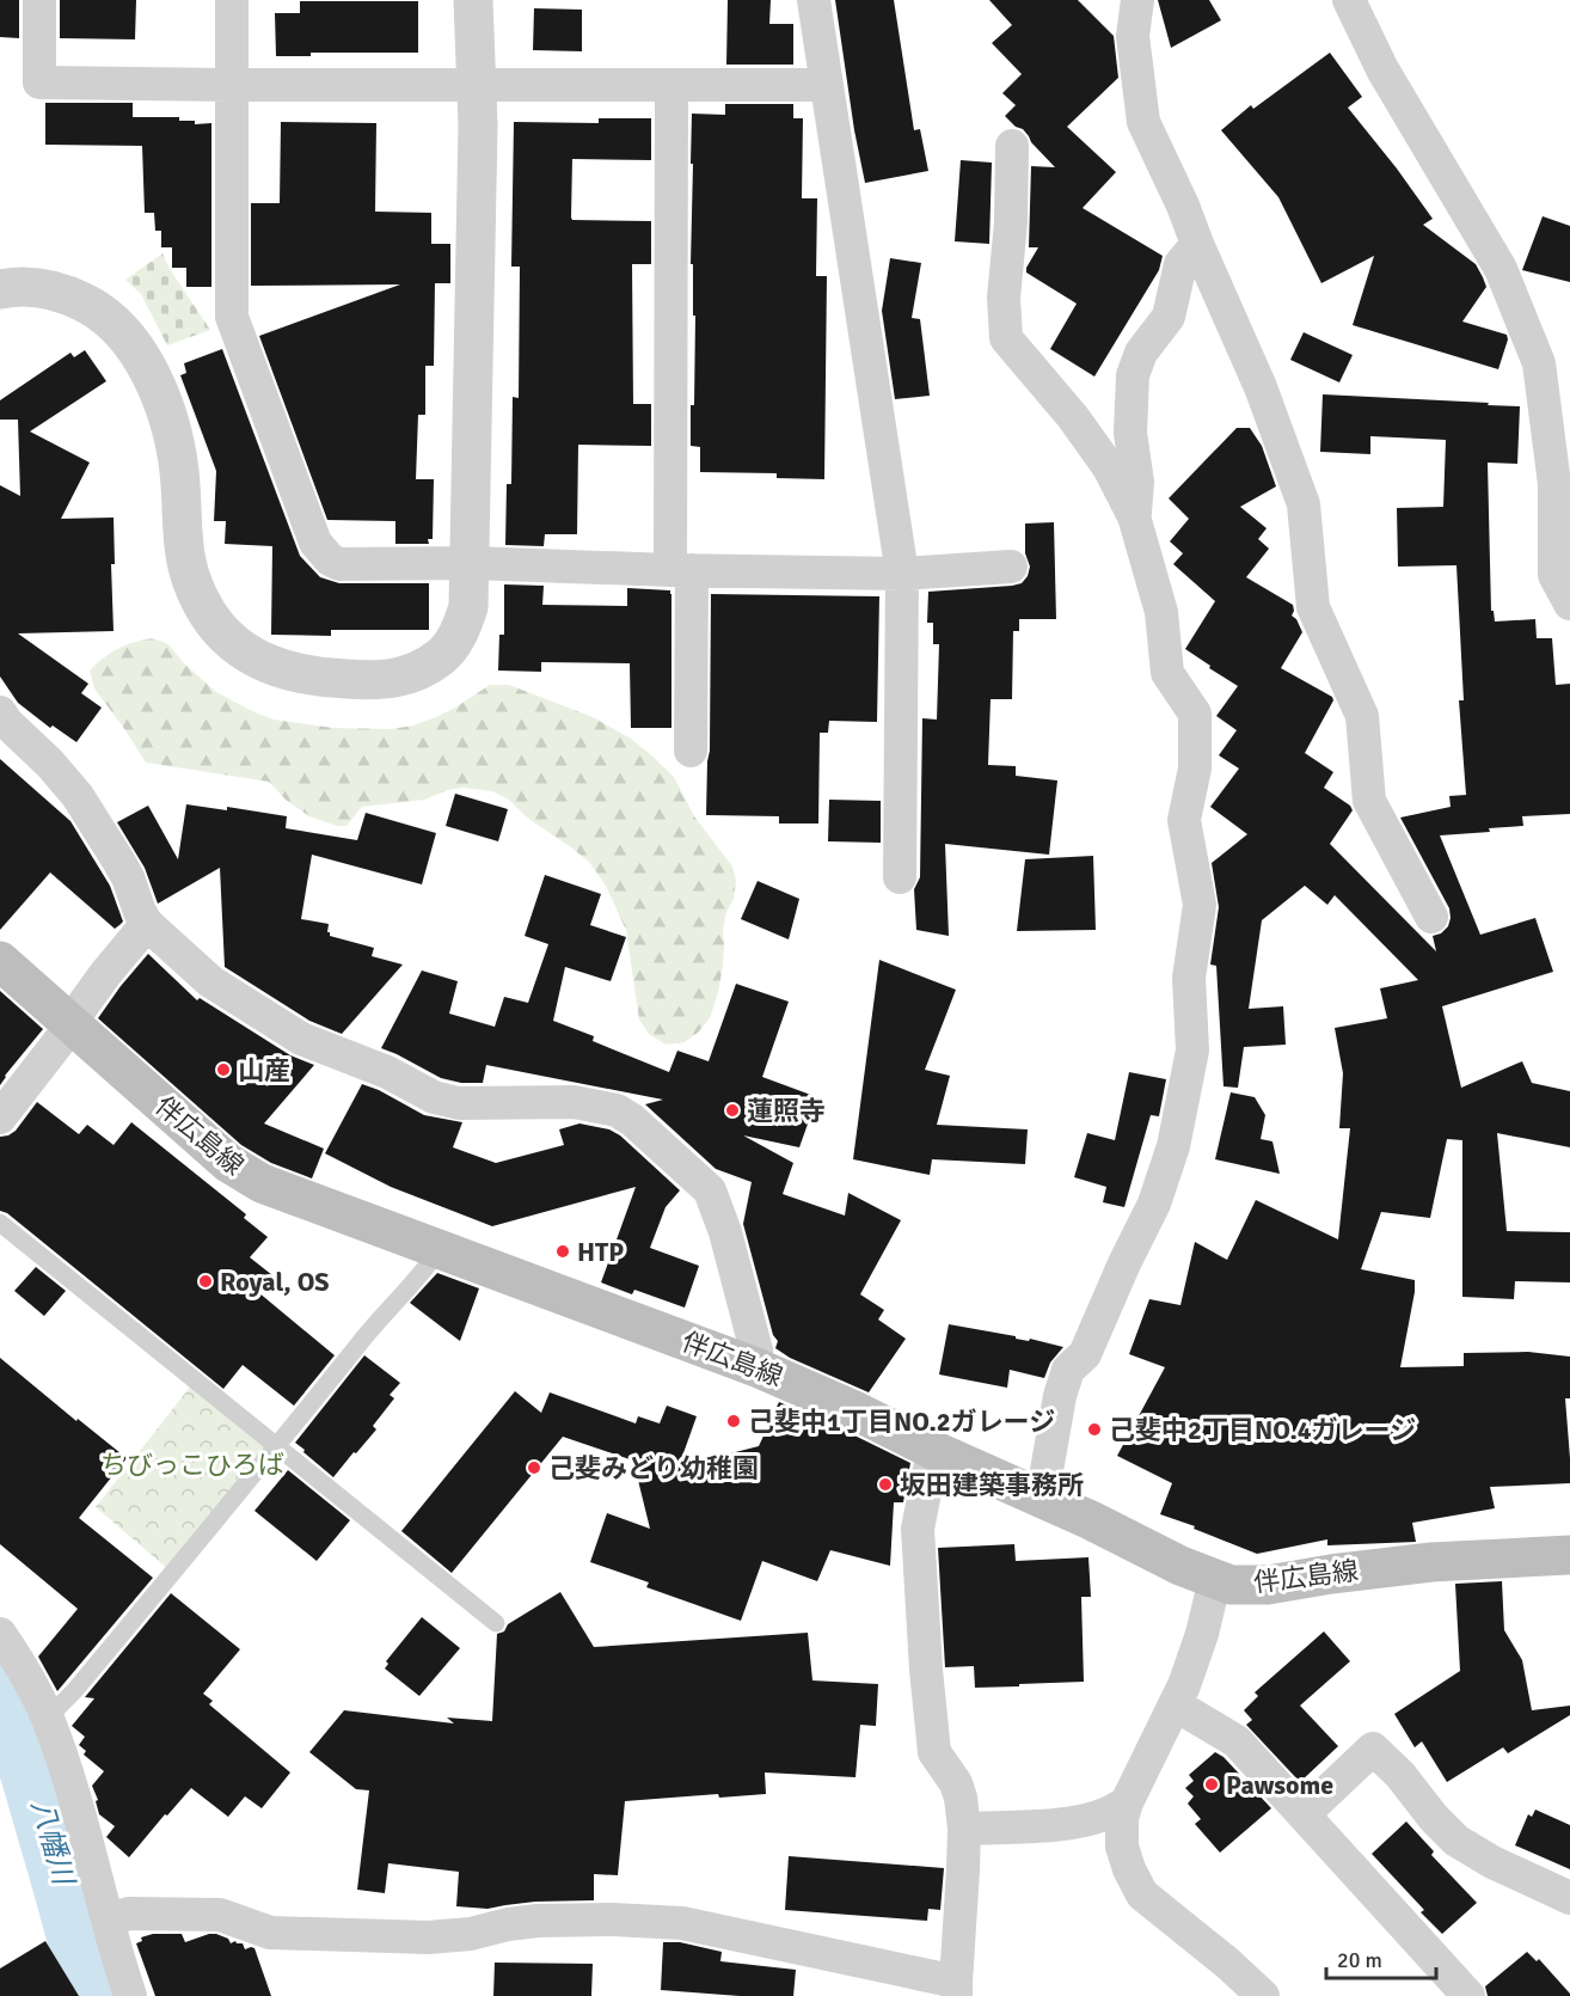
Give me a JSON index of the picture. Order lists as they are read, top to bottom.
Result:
{
  "streets": {
    "main road": ["伴広島線"]
  },
  "water": ["八幡川"],
  "parks": ["ちびっこひろば"],
  "places": [
    "山産",
    "蓮照寺",
    "HTP",
    "Royal, OS",
    "己斐中1丁目NO.2ガレージ",
    "己斐中2丁目NO.4ガレージ",
    "己斐みどり幼稚園",
    "坂田建築事務所",
    "Pawsome"
  ],
  "scale_bar": "20 m"
}
